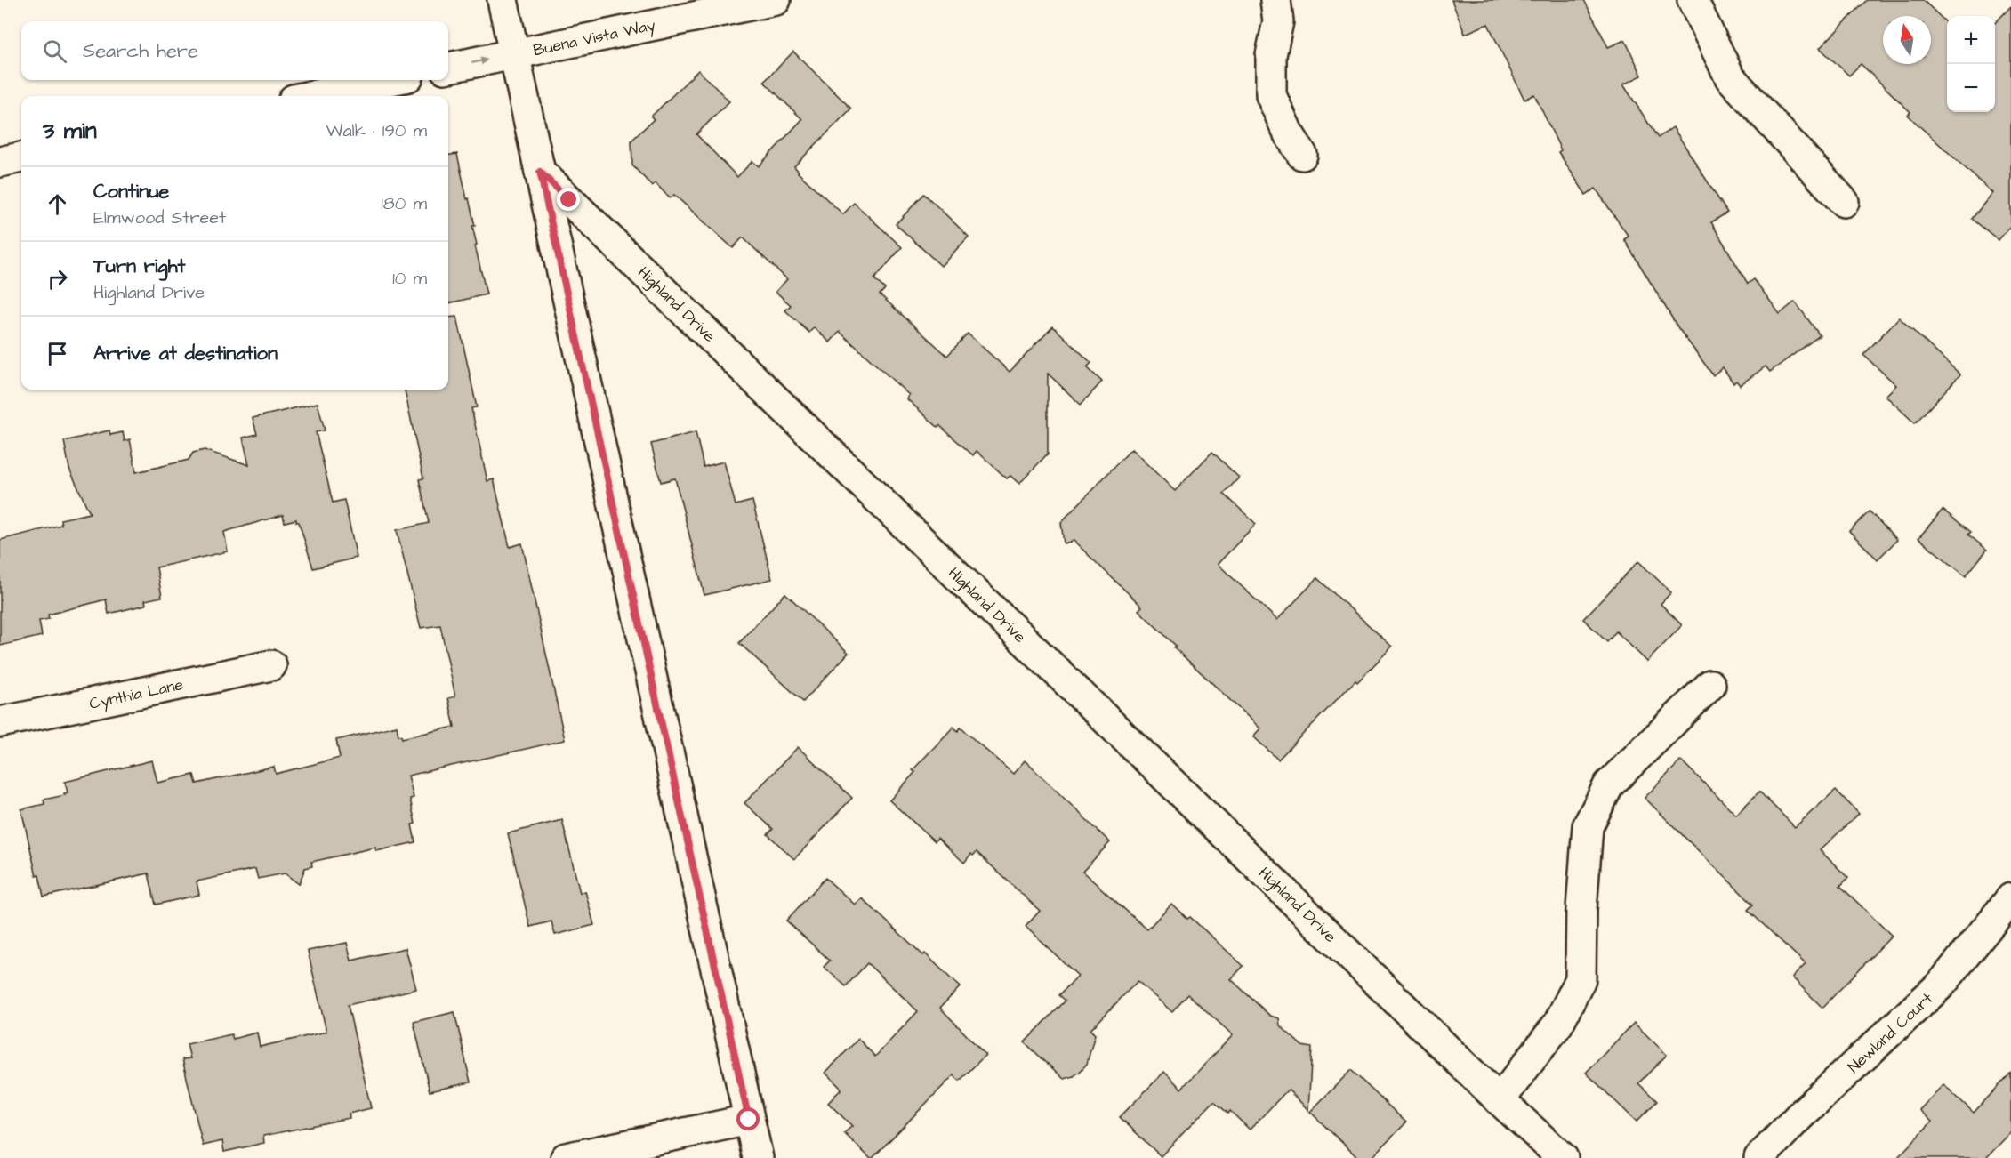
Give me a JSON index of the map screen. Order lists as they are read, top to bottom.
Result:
{
  "streets": {
    "street": [
      "Buena Vista Way",
      "Highland Drive",
      "Cynthia Lane",
      "Newland Court"
    ]
  },
  "north": "top",
  "page": {
    "map_buttons": ["+", "−"],
    "search": "Search here",
    "heading": ["3 min", "Walk · 190 m"],
    "list": [
      ["Continue", "Elmwood Street", "180 m"],
      ["Turn right", "Highland Drive", "10 m"],
      "Arrive at destination"
    ]
  }
}
